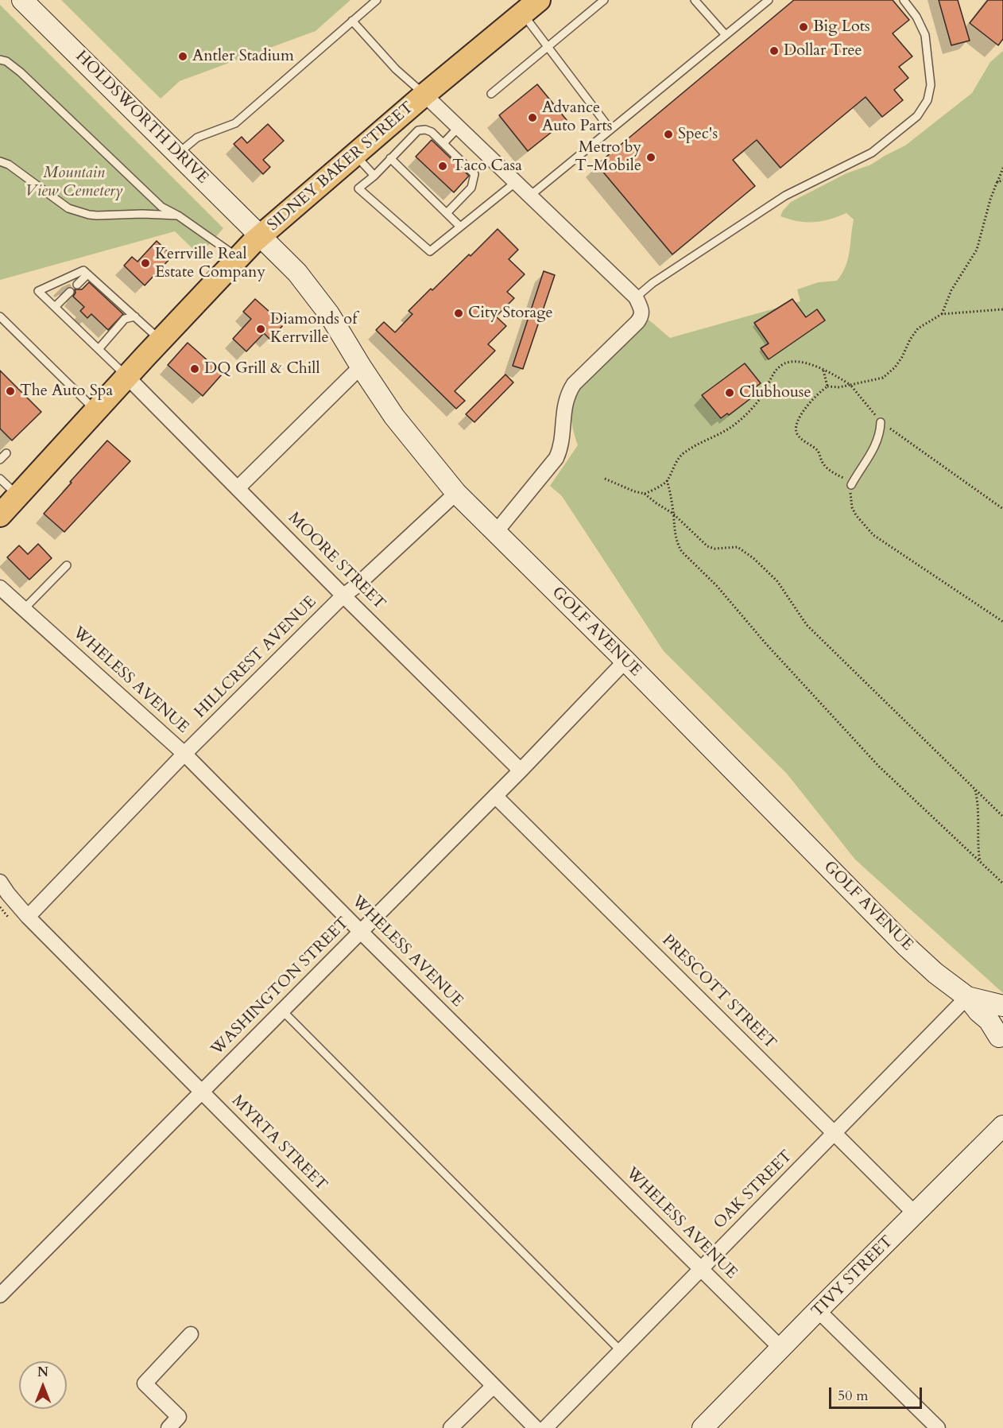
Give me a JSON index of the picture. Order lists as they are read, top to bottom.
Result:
{
  "streets": {
    "main road": [
      "HOLDSWORTH DRIVE",
      "SIDNEY BAKER STREET",
      "GOLF AVENUE",
      "TIVY STREET"
    ],
    "street": [
      "MOORE STREET",
      "HILLCREST AVENUE",
      "WHELESS AVENUE",
      "WASHINGTON STREET",
      "PRESCOTT STREET",
      "MYRTA STREET",
      "OAK STREET"
    ]
  },
  "crossings": [
    ["HOLDSWORTH DRIVE", "SIDNEY BAKER STREET"],
    ["HOLDSWORTH DRIVE", "GOLF AVENUE"],
    ["SIDNEY BAKER STREET", "MOORE STREET"],
    ["SIDNEY BAKER STREET", "GOLF AVENUE"],
    ["MOORE STREET", "HILLCREST AVENUE"],
    ["MOORE STREET", "WASHINGTON STREET"],
    ["GOLF AVENUE", "HILLCREST AVENUE"],
    ["GOLF AVENUE", "WASHINGTON STREET"],
    ["GOLF AVENUE", "OAK STREET"],
    ["HILLCREST AVENUE", "WHELESS AVENUE"],
    ["HILLCREST AVENUE", "MYRTA STREET"],
    ["WHELESS AVENUE", "WASHINGTON STREET"],
    ["WHELESS AVENUE", "OAK STREET"],
    ["WHELESS AVENUE", "TIVY STREET"],
    ["WASHINGTON STREET", "PRESCOTT STREET"],
    ["WASHINGTON STREET", "MYRTA STREET"],
    ["PRESCOTT STREET", "OAK STREET"],
    ["PRESCOTT STREET", "TIVY STREET"]
  ],
  "parks": ["Mountain View Cemetery"],
  "places": [
    "Big Lots",
    "Dollar Tree",
    "Antler Stadium",
    "Advance Auto Parts",
    "Spec's",
    "Metro by T-Mobile",
    "Taco Casa",
    "Kerrville Real Estate Company",
    "City Storage",
    "Diamonds of Kerrville",
    "DQ Grill & Chill",
    "The Auto Spa",
    "Clubhouse"
  ],
  "scale_bar": "50 m",
  "north": "top"
}
